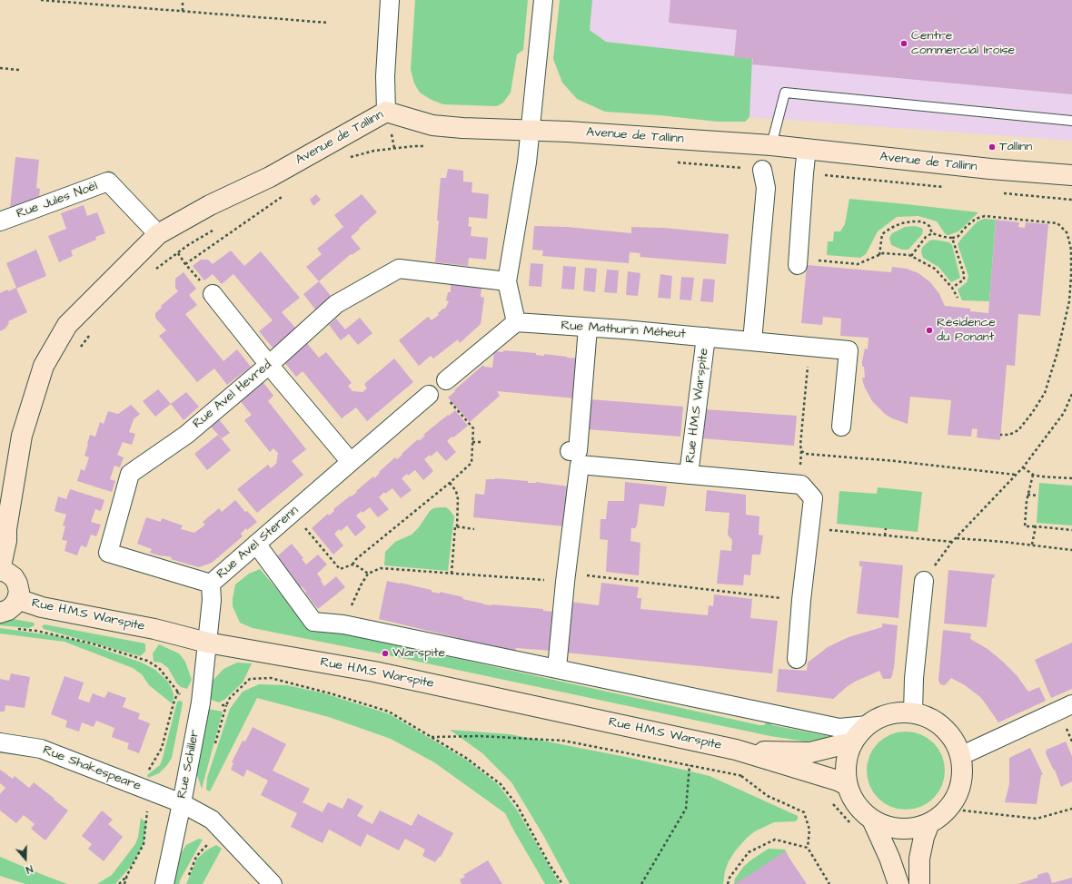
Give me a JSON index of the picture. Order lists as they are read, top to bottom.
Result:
{
  "streets": {
    "street": [
      "Avenue de Tallinn",
      "Rue Jules Noël",
      "Rue Mathurin Méheut",
      "Rue Avel Hevred",
      "Rue H.M.S Warspite",
      "Rue Avel Sterenn",
      "Rue Schiller",
      "Rue Shakespeare"
    ]
  },
  "crossings": [
    ["Avenue de Tallinn", "Rue Jules Noël"],
    ["Rue Mathurin Méheut", "Rue H.M.S Warspite"],
    ["Rue Avel Hevred", "Rue Avel Sterenn"],
    ["Rue H.M.S Warspite", "Rue Avel Sterenn"],
    ["Rue H.M.S Warspite", "Rue Schiller"],
    ["Rue Avel Sterenn", "Rue Schiller"],
    ["Rue Schiller", "Rue Shakespeare"]
  ],
  "places": [
    "Centre commercial Iroise",
    "Tallinn",
    "Résidence du Ponant",
    "Warspite"
  ],
  "north": "bottom"
}
